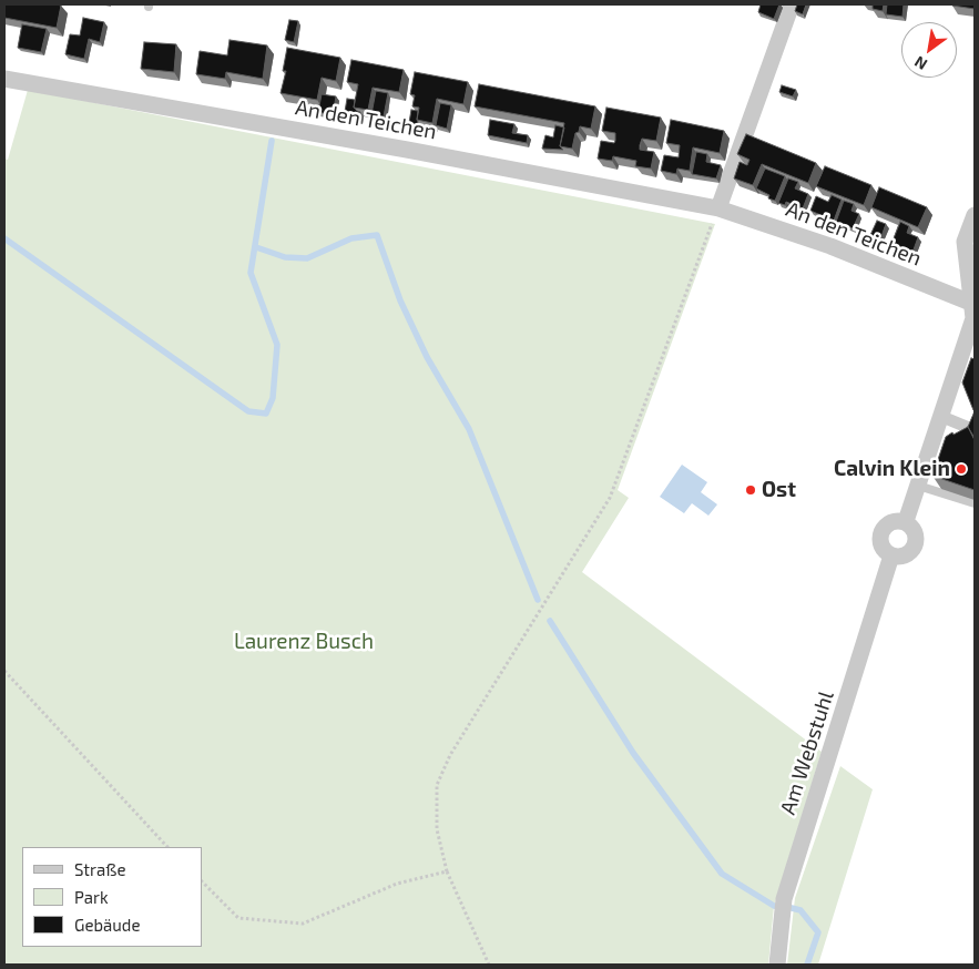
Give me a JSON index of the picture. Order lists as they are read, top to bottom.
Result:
{
  "streets": {
    "street": ["An den Teichen", "Am Webstuhl"]
  },
  "parks": ["Laurenz Busch"],
  "places": ["Calvin Klein", "Ost"],
  "legend": ["Straße", "Park", "Gebäude"],
  "north": "bottom left"
}
